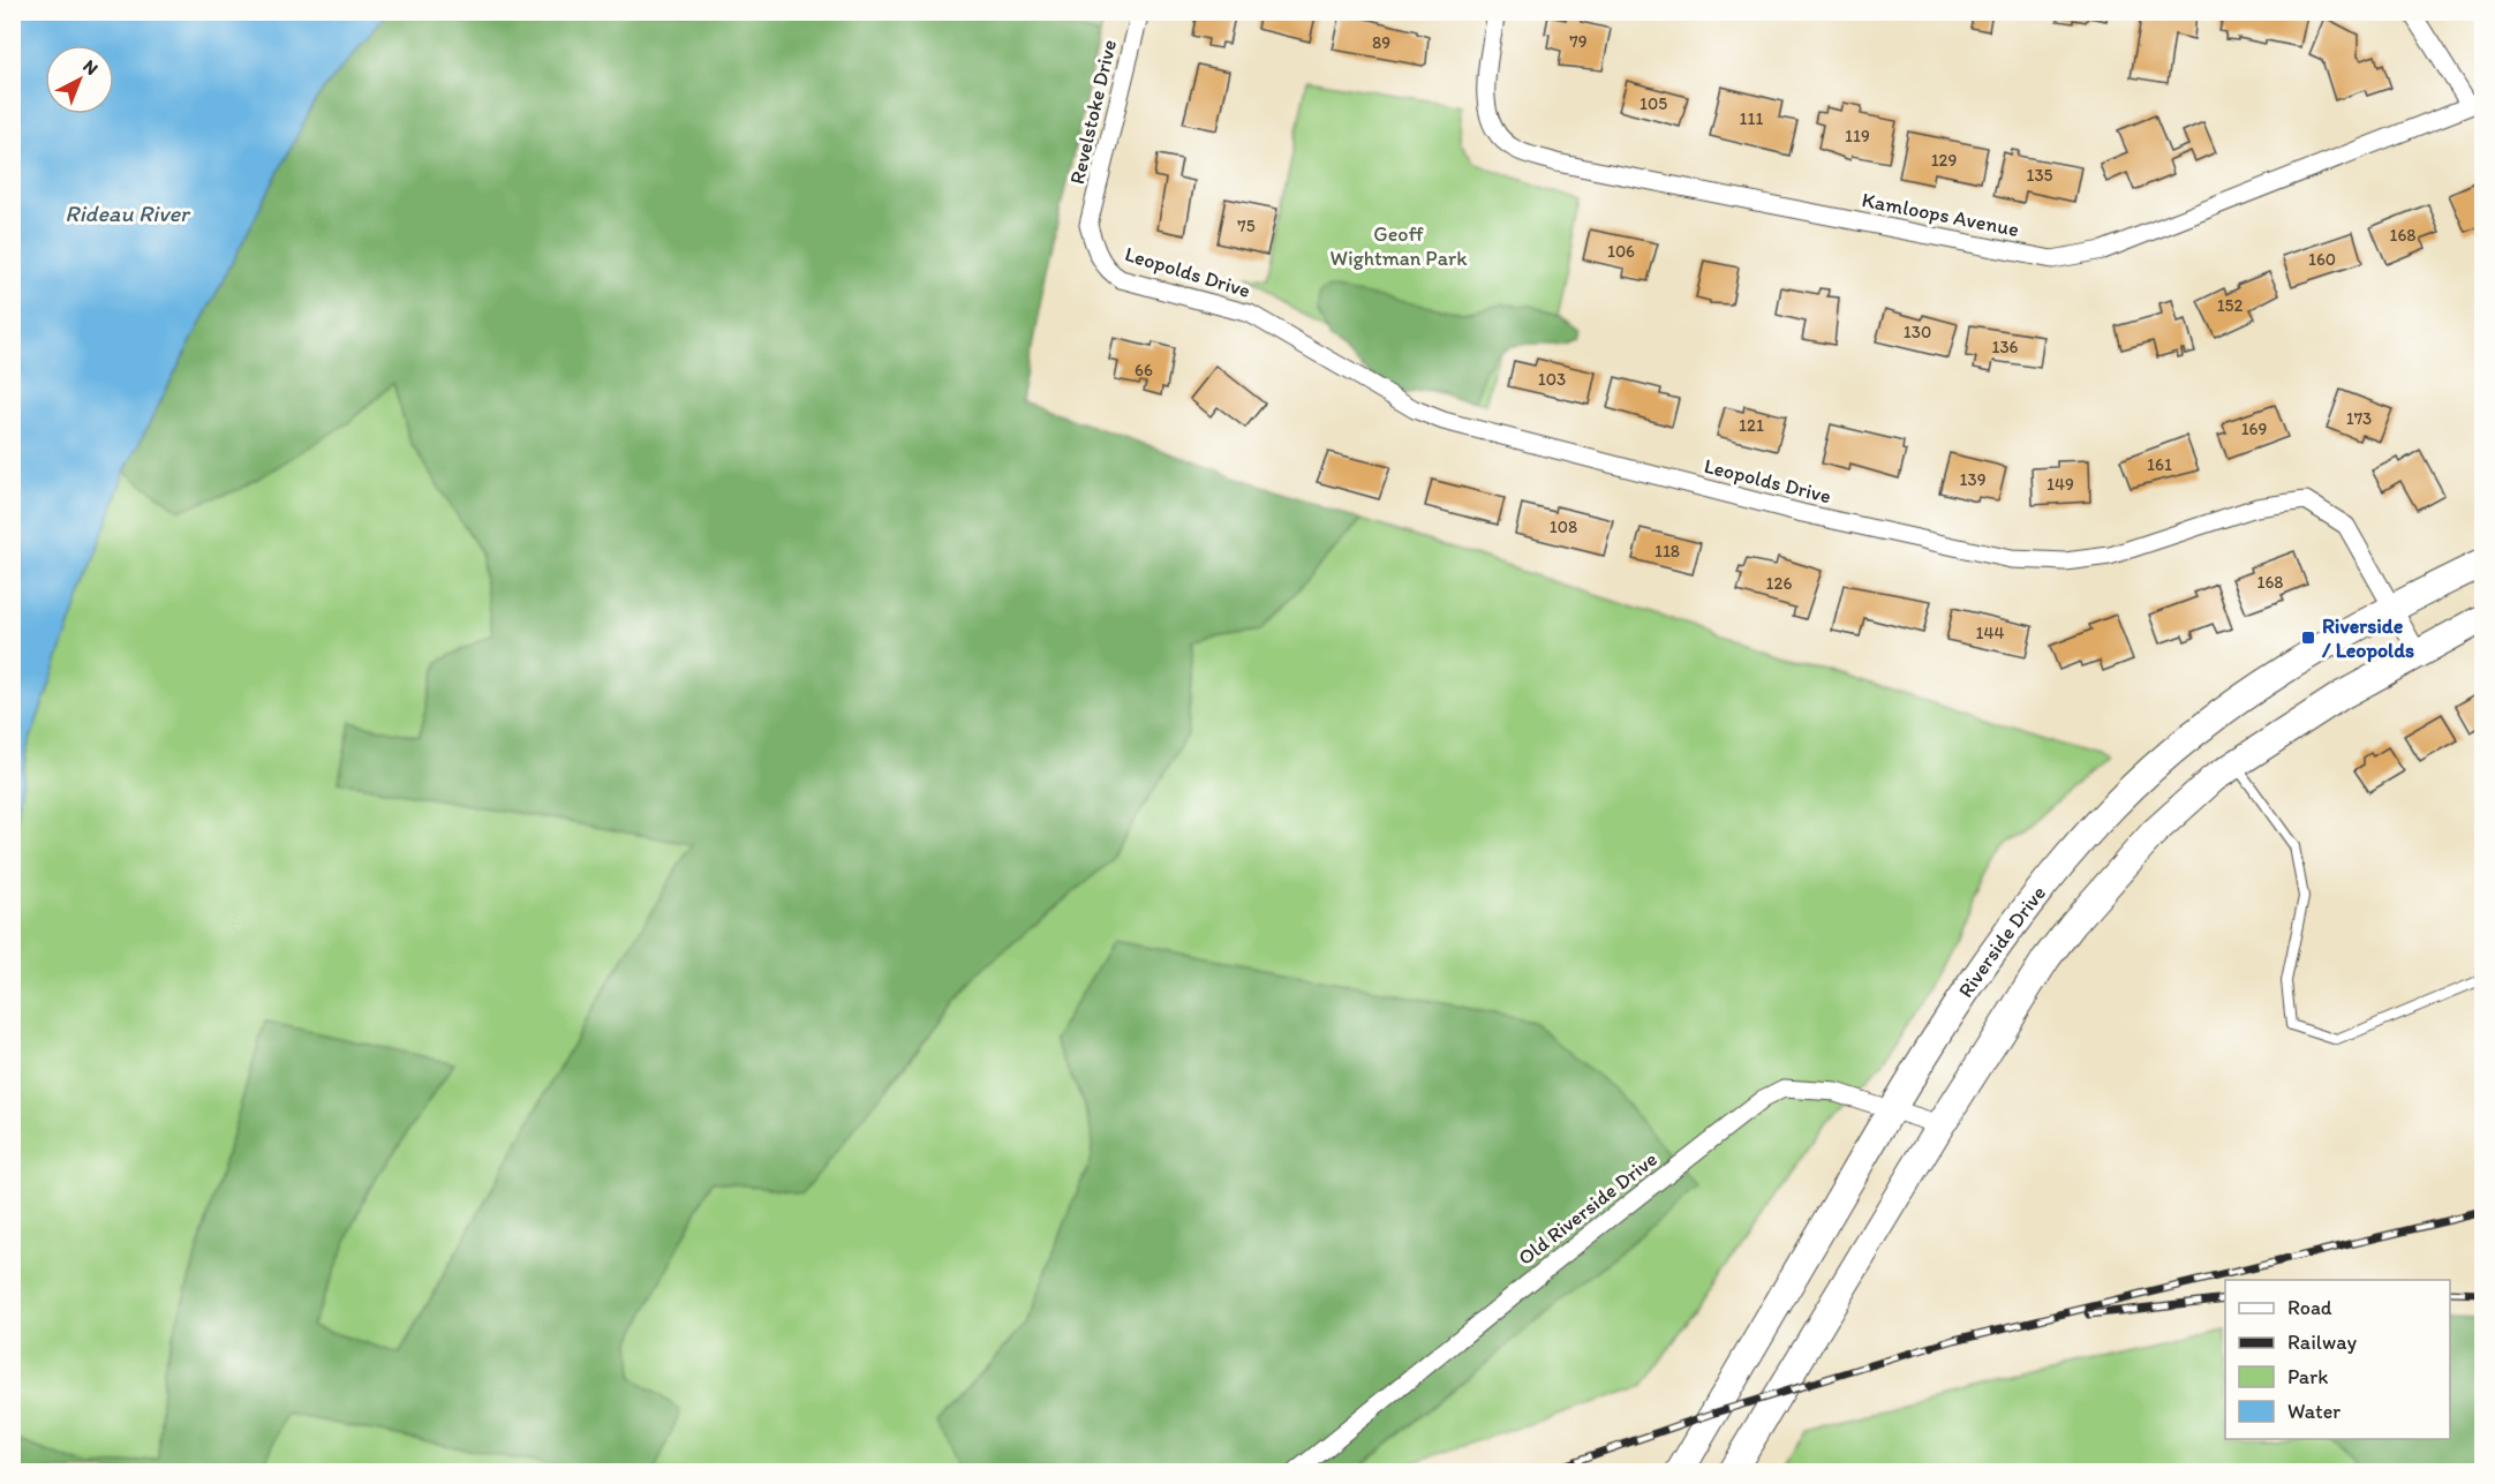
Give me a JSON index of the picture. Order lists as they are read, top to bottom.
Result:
{
  "streets": {
    "main road": ["Riverside Drive"],
    "street": [
      "Revelstoke Drive",
      "Kamloops Avenue",
      "Leopolds Drive",
      "Old Riverside Drive"
    ]
  },
  "crossings": [
    ["Revelstoke Drive", "Leopolds Drive"],
    ["Leopolds Drive", "Riverside Drive"],
    ["Riverside Drive", "Old Riverside Drive"]
  ],
  "water": ["Rideau River"],
  "parks": ["Geoff Wightman Park"],
  "places": {
    "transit": ["Riverside / Leopolds"]
  },
  "house_numbers": [
    "79",
    "89",
    "105",
    "111",
    "119",
    "129",
    "135",
    "75",
    "168",
    "106",
    "160",
    "152",
    "130",
    "136",
    "66",
    "103",
    "173",
    "121",
    "169",
    "161",
    "139",
    "149",
    "108",
    "118",
    "168",
    "126",
    "144"
  ],
  "legend": [
    "Road",
    "Railway",
    "Park",
    "Water"
  ],
  "north": "top right"
}
